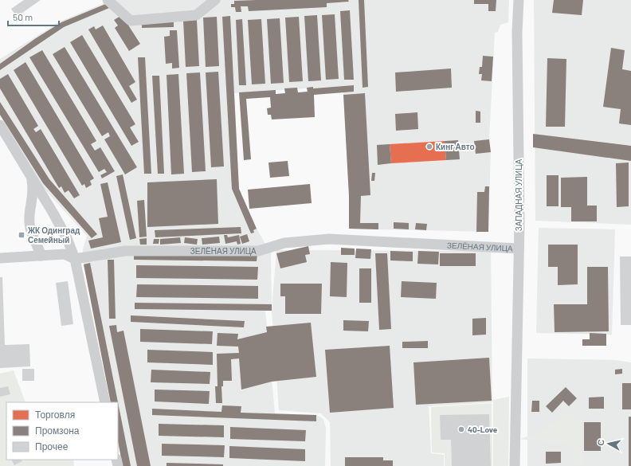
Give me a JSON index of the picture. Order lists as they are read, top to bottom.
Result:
{
  "streets": {
    "street": ["ЗАПАДНАЯ УЛИЦА", "ЗЕЛЁНАЯ УЛИЦА"]
  },
  "crossings": [
    ["ЗАПАДНАЯ УЛИЦА", "ЗЕЛЁНАЯ УЛИЦА"]
  ],
  "places": {
    "other": ["Кинг Авто", "40-Love"],
    "transit": ["ЖК Одинград Семейный"]
  },
  "legend": ["Торговля", "Промзона", "Прочее"],
  "scale_bar": "50 m",
  "north": "left"
}
